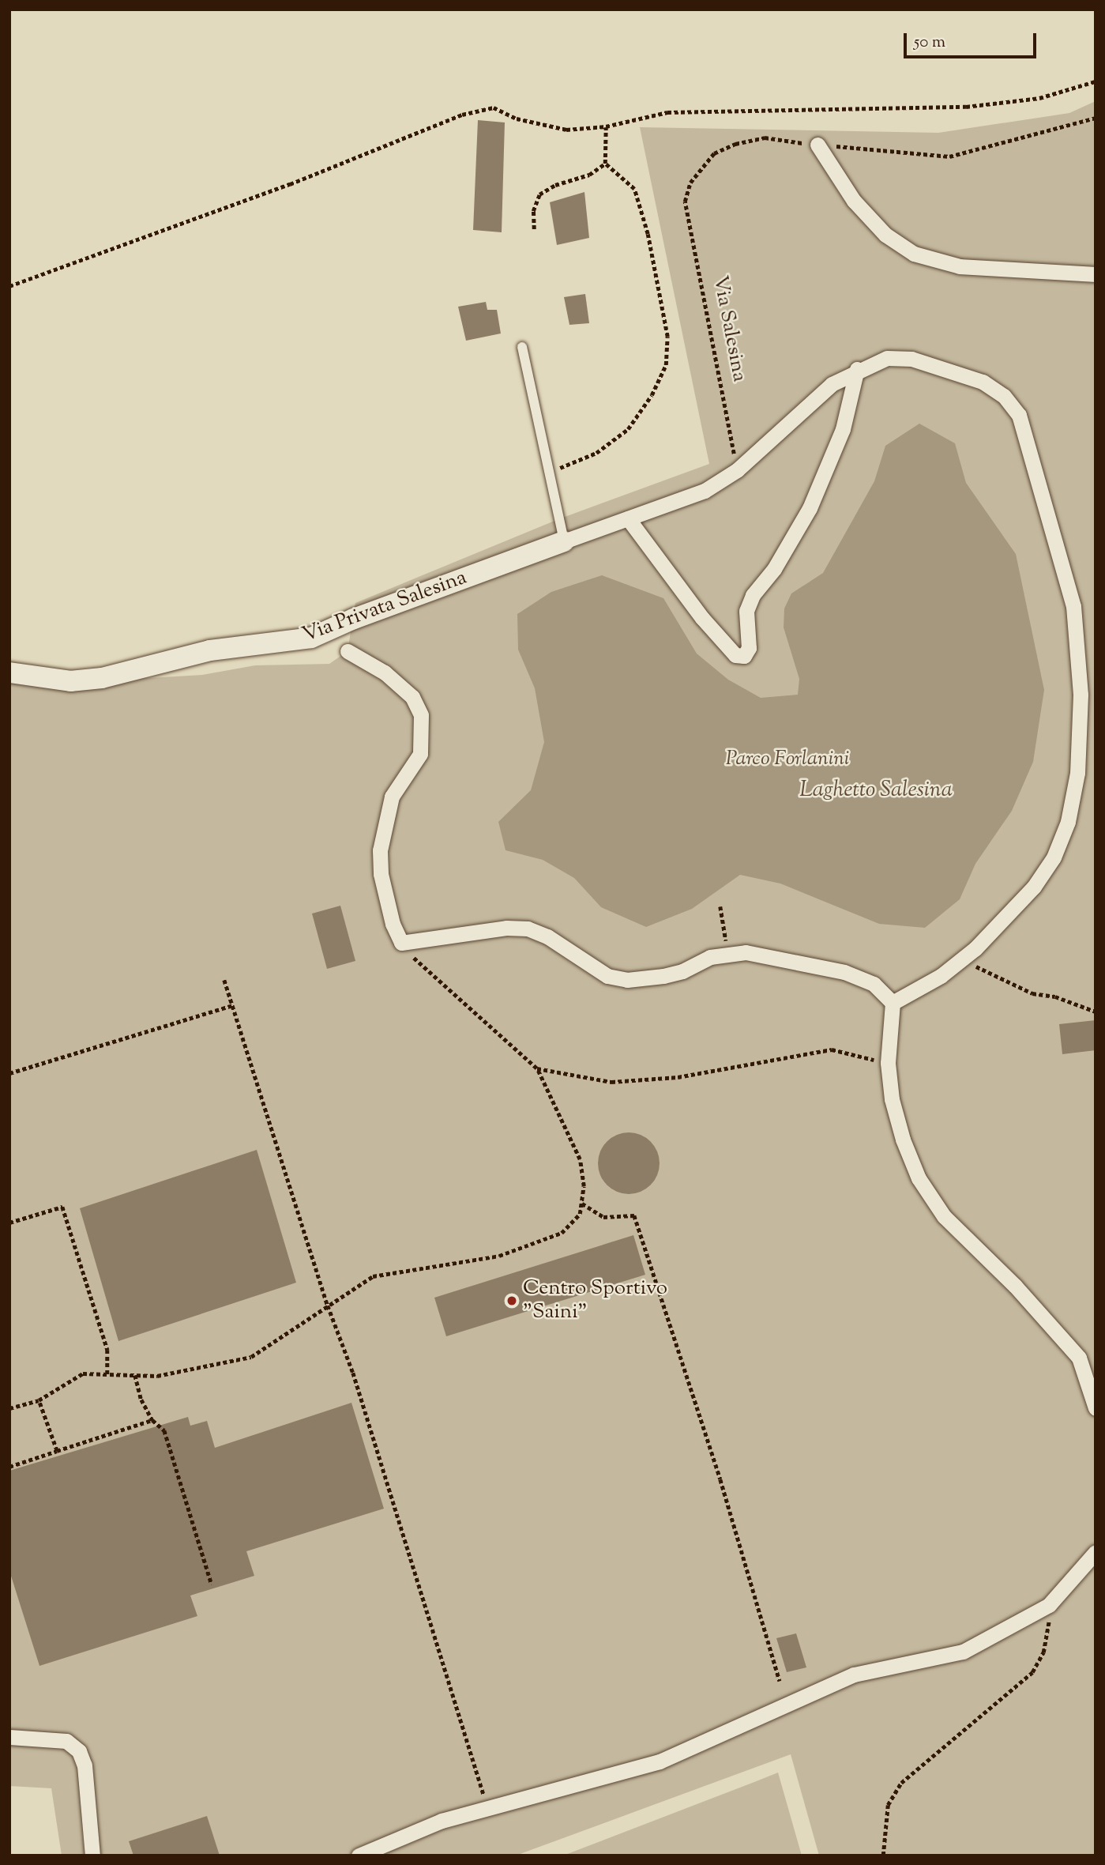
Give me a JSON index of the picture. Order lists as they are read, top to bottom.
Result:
{
  "streets": {
    "street": ["Via Privata Salesina"],
    "path": ["Via Salesina"]
  },
  "water": ["Laghetto Salesina"],
  "parks": ["Parco Forlanini"],
  "places": ["Centro Sportivo \"Saini\""],
  "scale_bar": "50 m"
}
